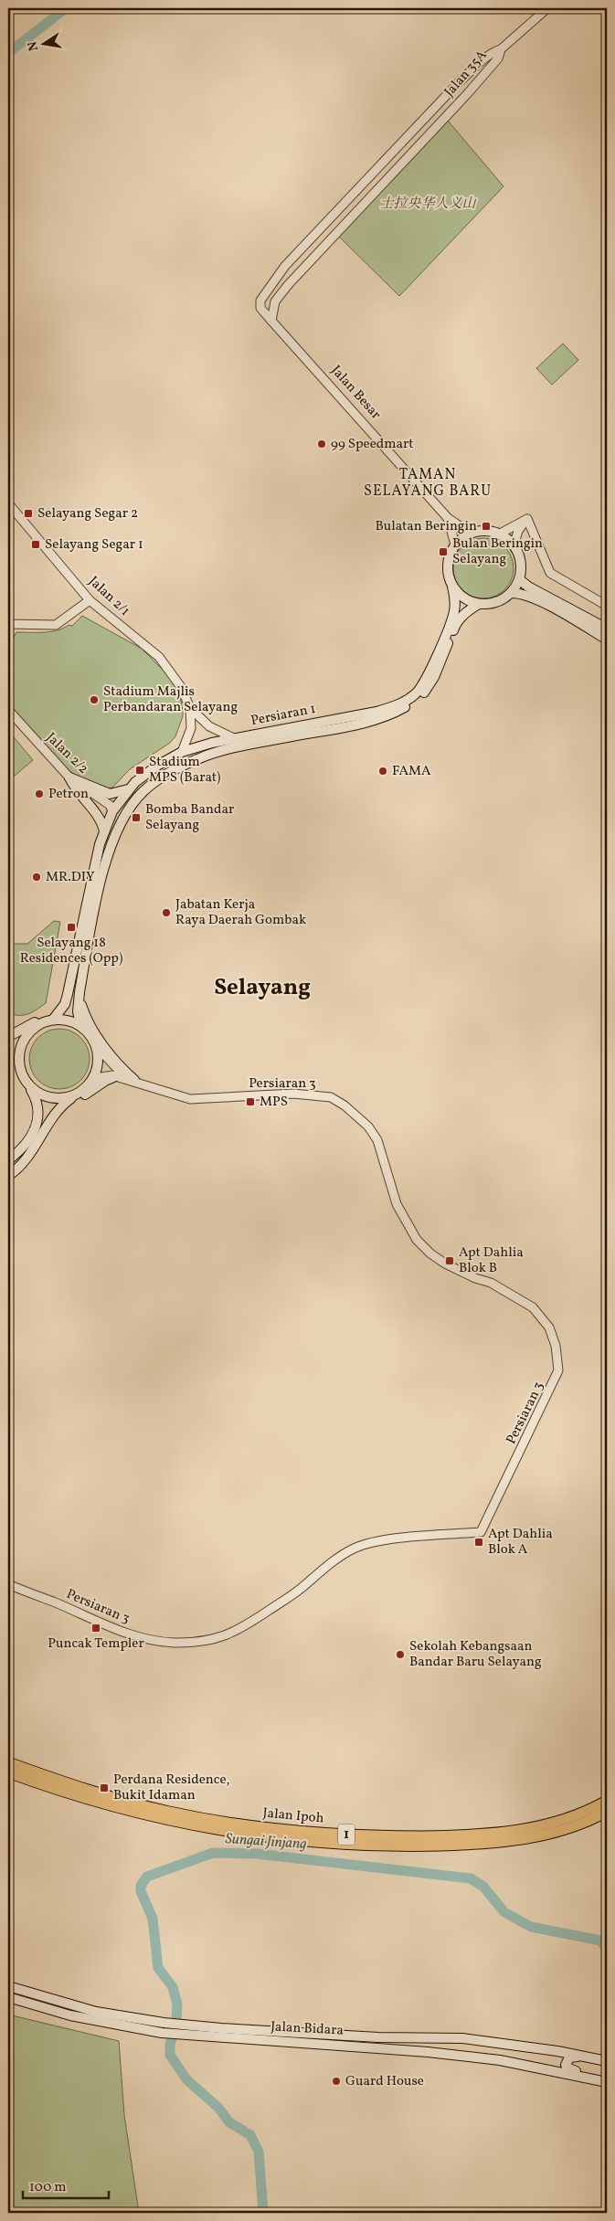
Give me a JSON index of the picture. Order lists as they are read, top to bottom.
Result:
{
  "streets": {
    "highway": ["Jalan Ipoh", "1"],
    "main road": ["Persiaran 1", "Jalan Bidara"],
    "street": [
      "Jalan 35A",
      "Jalan Besar",
      "Jalan 2/1",
      "Jalan 2/2",
      "Persiaran 3"
    ]
  },
  "crossings": [
    ["Jalan 35A", "Jalan Besar"],
    ["Jalan Besar", "Persiaran 1"],
    ["Jalan 2/1", "Persiaran 1"],
    ["Persiaran 1", "Jalan 2/2"],
    ["Persiaran 1", "Persiaran 3"]
  ],
  "districts": ["TAMAN SELAYANG BARU", "Selayang"],
  "water": ["Sungai Jinjang"],
  "parks": ["士拉央华人义山"],
  "places": {
    "other": [
      "99 Speedmart",
      "Stadium Majlis Perbandaran Selayang",
      "FAMA",
      "Petron",
      "MR.DIY",
      "Jabatan Kerja Raya Daerah Gombak",
      "Sekolah Kebangsaan Bandar Baru Selayang",
      "Guard House"
    ],
    "transit": [
      "Selayang Segar 2",
      "Bulatan Beringin",
      "Selayang Segar 1",
      "Bulan Beringin Selayang",
      "Stadium MPS (Barat)",
      "Bomba Bandar Selayang",
      "Selayang 18 Residences (Opp)",
      "MPS",
      "Apt Dahlia Blok B",
      "Apt Dahlia Blok A",
      "Puncak Templer",
      "Perdana Residence, Bukit Idaman"
    ]
  },
  "scale_bar": "100 m",
  "north": "left"
}
